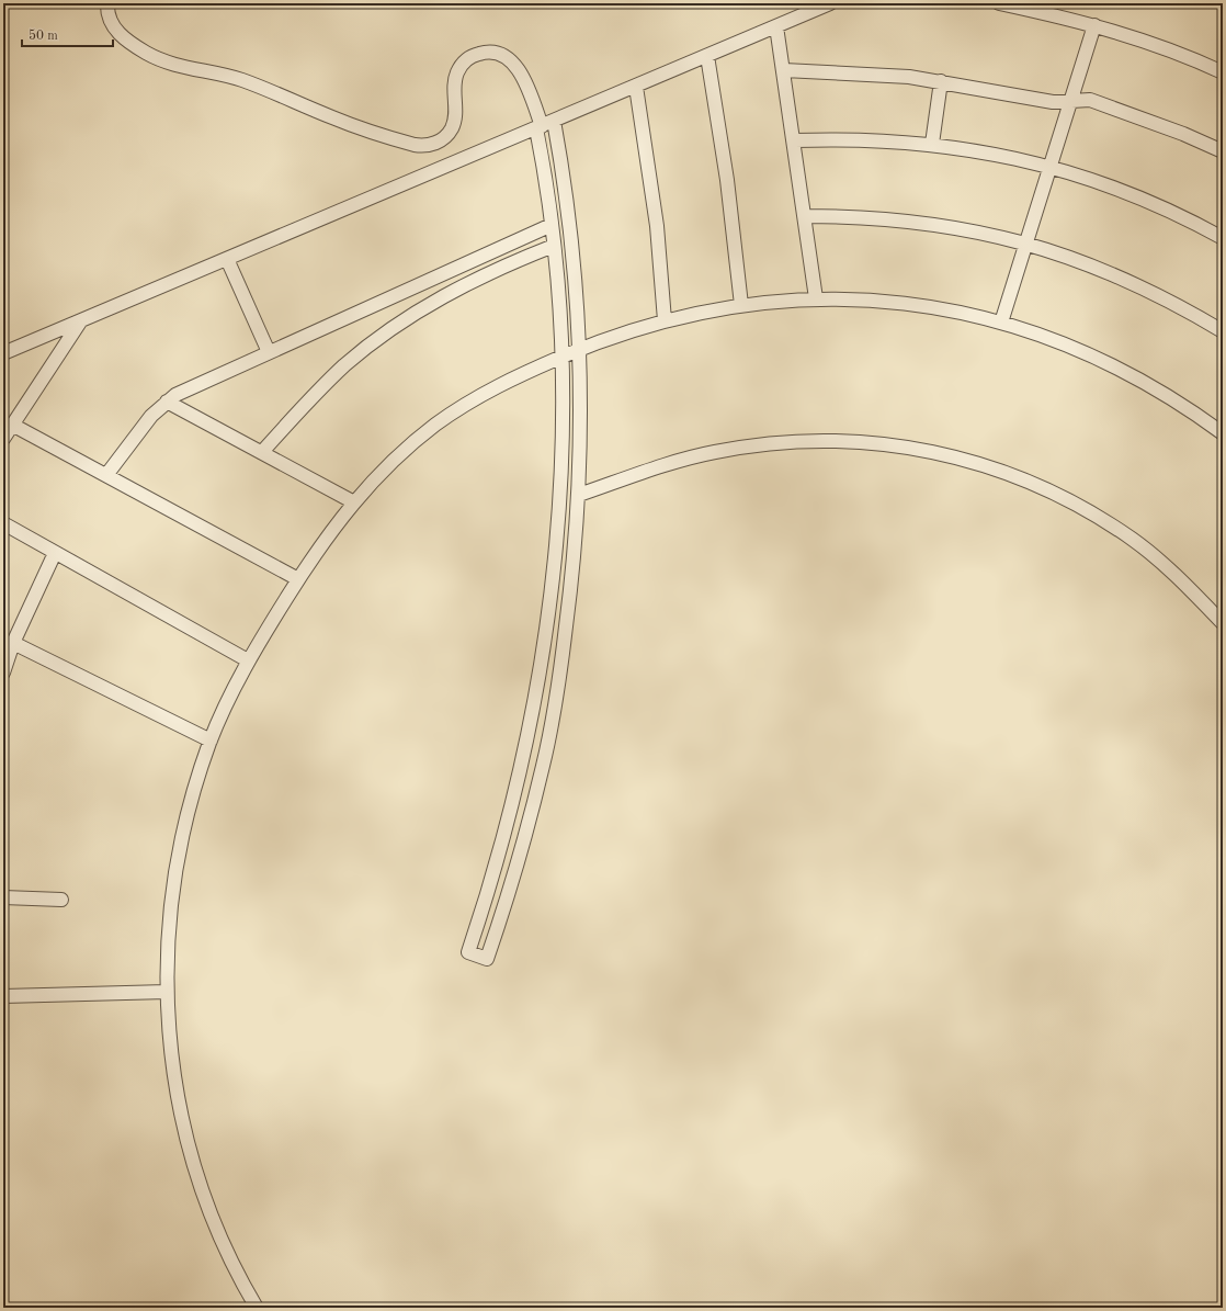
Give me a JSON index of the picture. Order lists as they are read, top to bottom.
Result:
{
  "scale_bar": "50 m"
}
